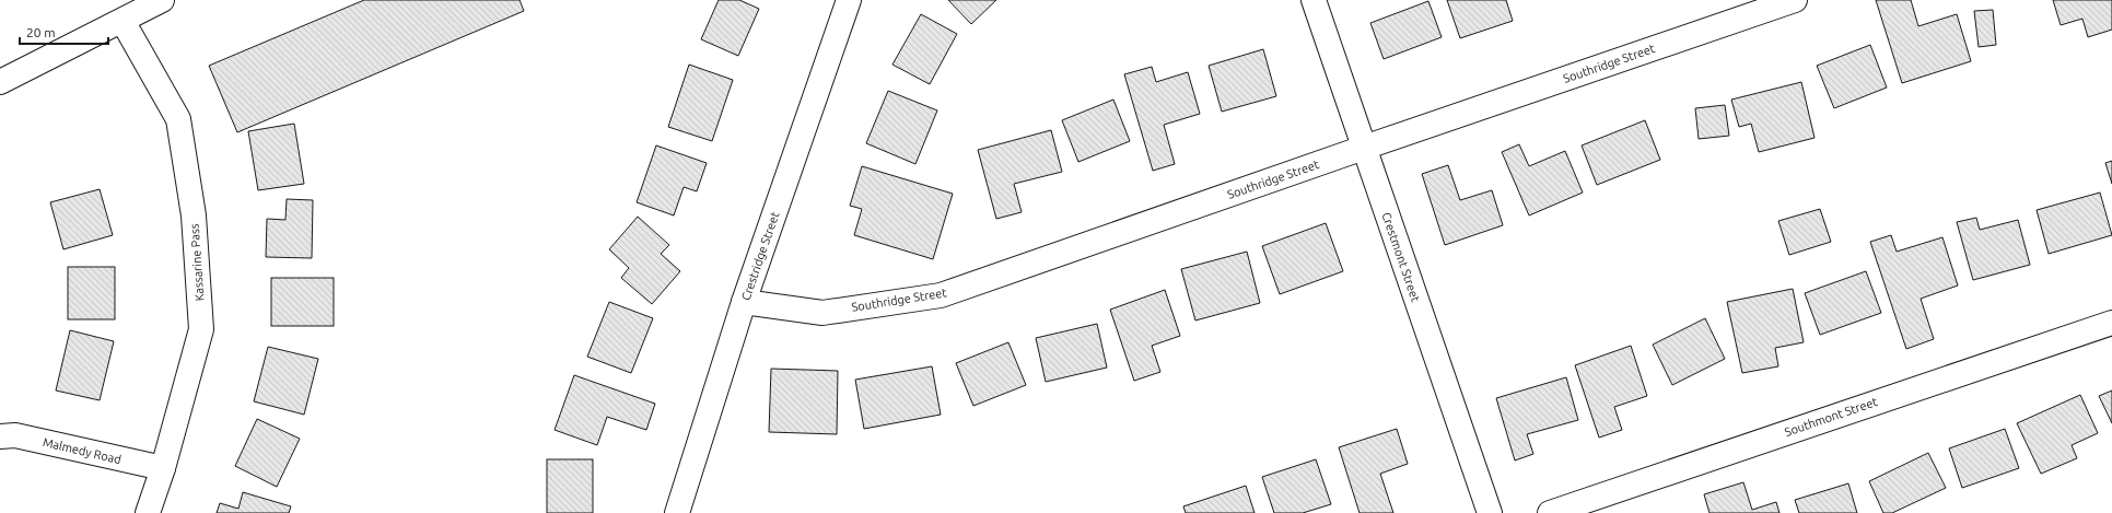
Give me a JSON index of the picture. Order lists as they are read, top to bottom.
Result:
{
  "streets": {
    "street": [
      "Southridge Street",
      "Crestridge Street",
      "Crestmont Street",
      "Kassarine Pass",
      "Southmont Street",
      "Malmedy Road"
    ]
  },
  "crossings": [
    ["Southridge Street", "Crestridge Street"],
    ["Southridge Street", "Crestmont Street"],
    ["Kassarine Pass", "Malmedy Road"]
  ],
  "scale_bar": "20 m"
}
